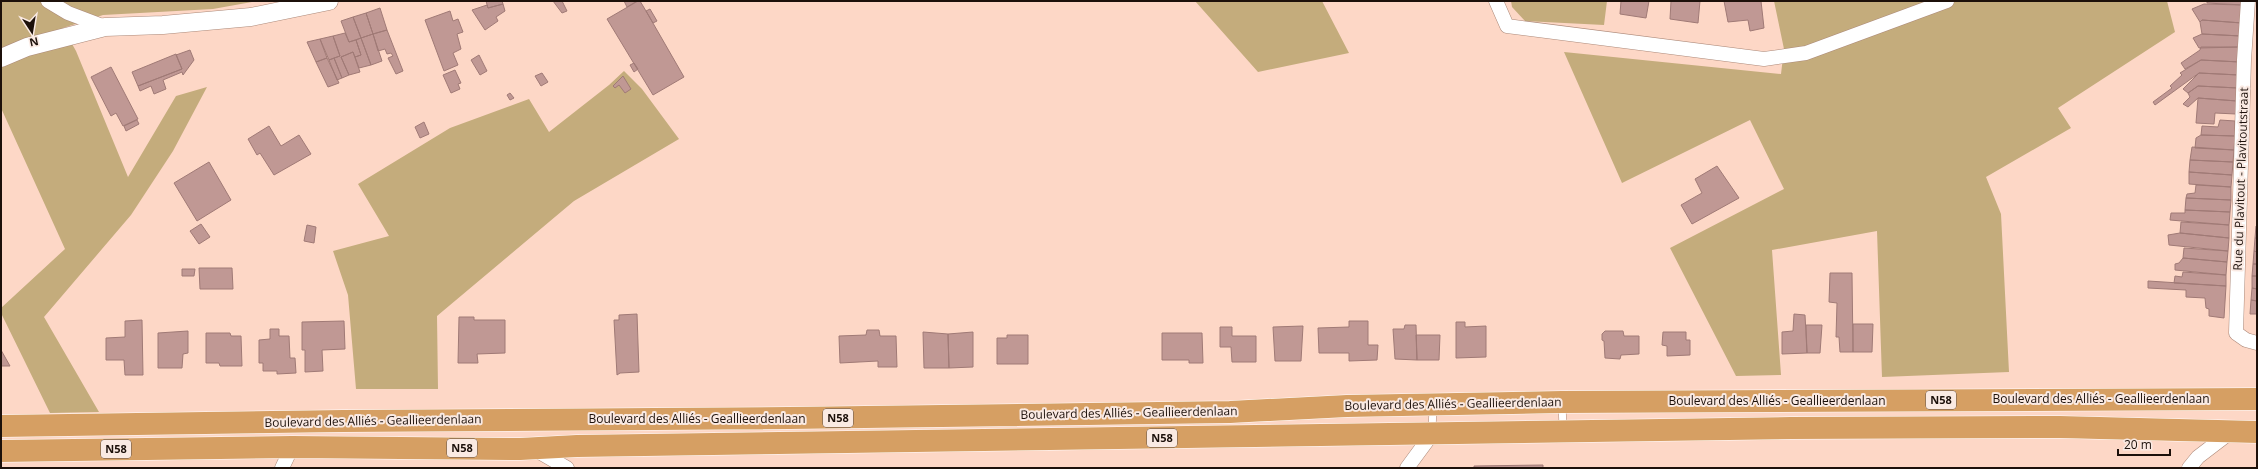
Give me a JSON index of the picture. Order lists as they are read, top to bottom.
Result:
{
  "streets": {
    "highway": ["Boulevard des Alliés - Geallieerdenlaan", "N58"],
    "street": ["Rue du Plavitout - Plavitoutstraat"]
  },
  "scale_bar": "20 m",
  "north": "bottom"
}
